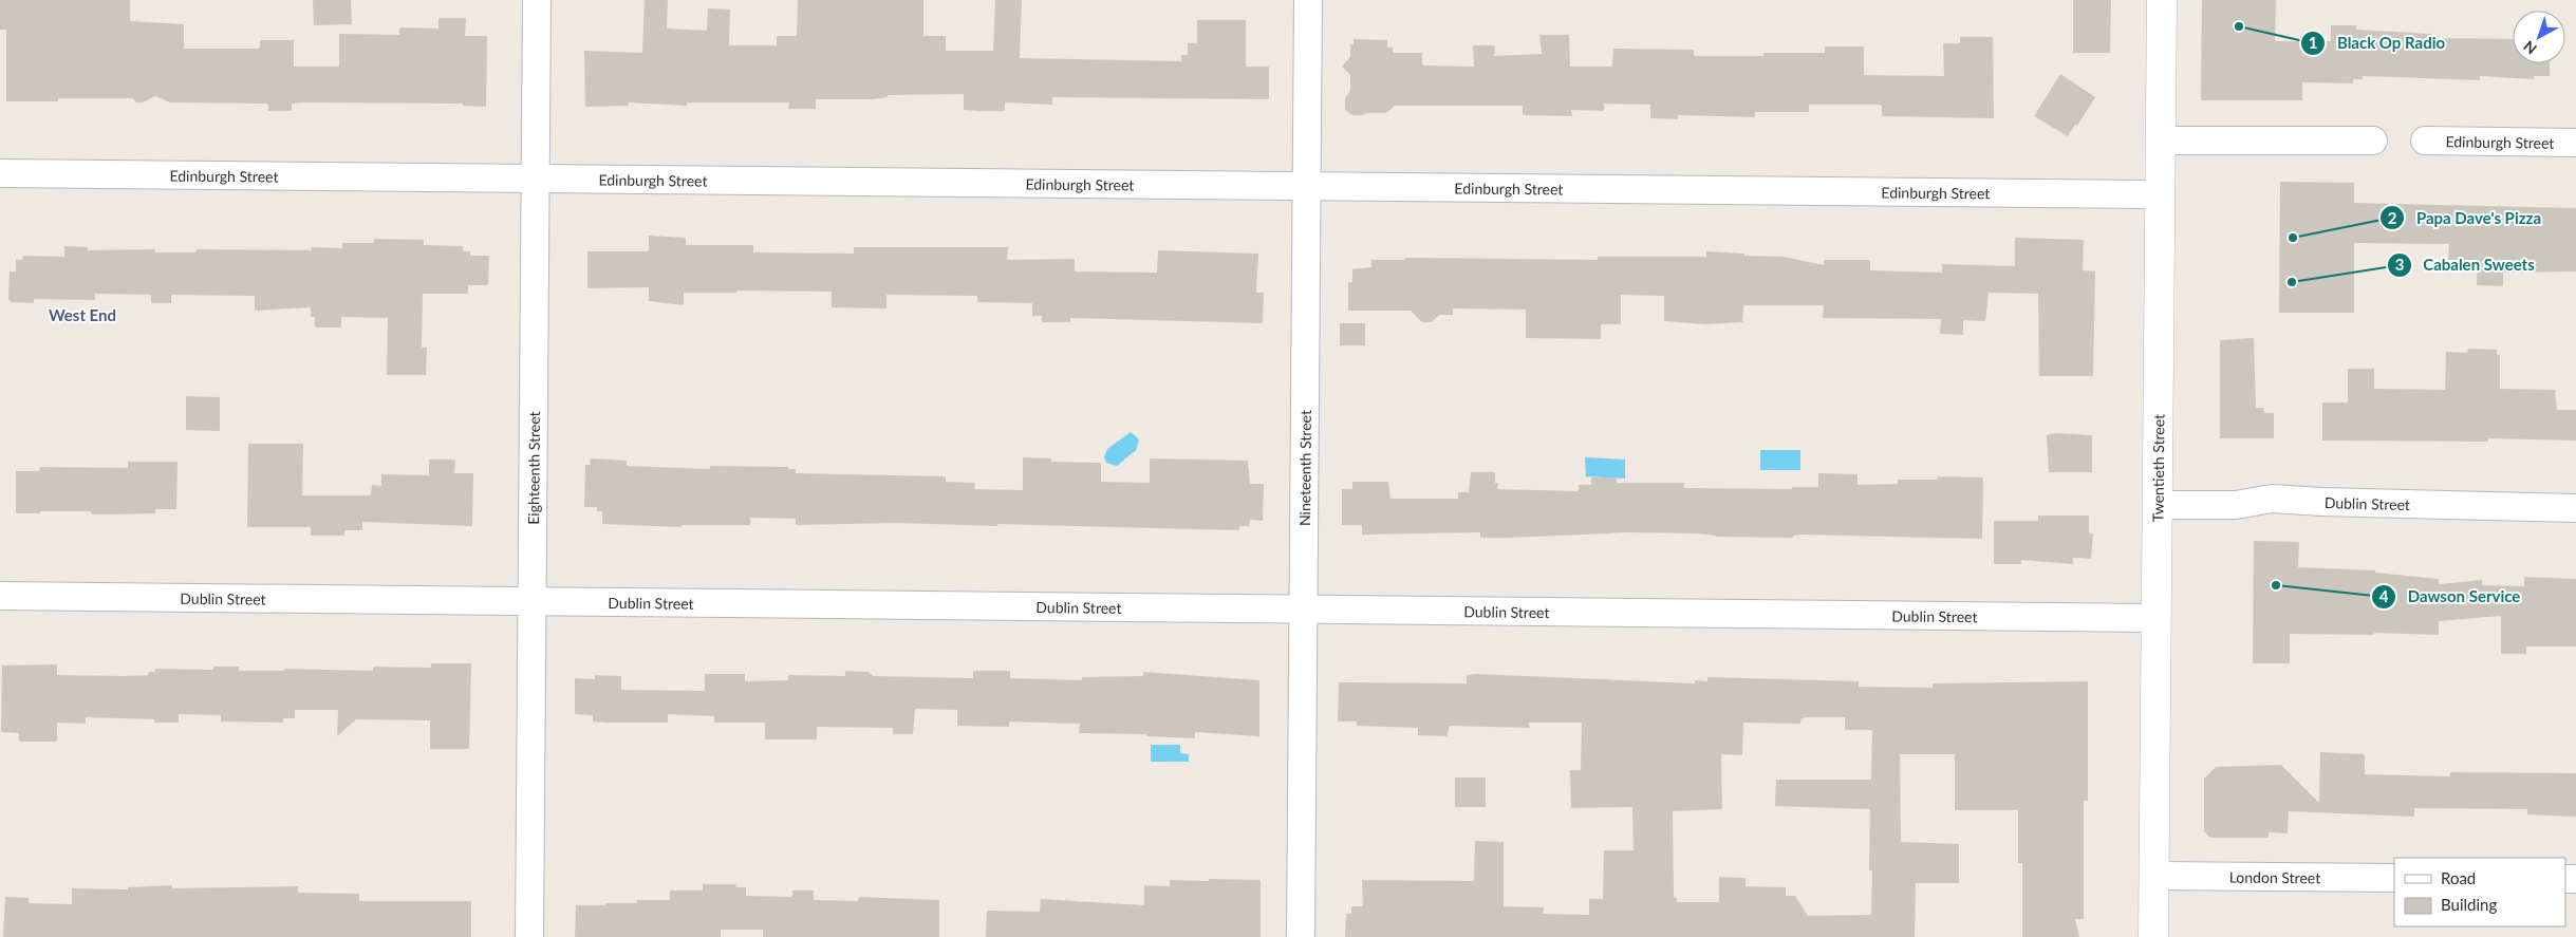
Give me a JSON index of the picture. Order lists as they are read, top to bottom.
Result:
{
  "streets": {
    "main road": ["Twentieth Street"],
    "street": [
      "Edinburgh Street",
      "Nineteenth Street",
      "Eighteenth Street",
      "Dublin Street",
      "London Street"
    ]
  },
  "crossings": [
    ["Edinburgh Street", "Nineteenth Street"],
    ["Edinburgh Street", "Eighteenth Street"],
    ["Edinburgh Street", "Twentieth Street"],
    ["Nineteenth Street", "Dublin Street"],
    ["Eighteenth Street", "Dublin Street"],
    ["Twentieth Street", "Dublin Street"],
    ["Twentieth Street", "London Street"]
  ],
  "districts": ["West End"],
  "places": [
    "Black Op Radio",
    "Papa Dave's Pizza",
    "Cabalen Sweets",
    "Dawson Service"
  ],
  "legend": ["Road", "Building"],
  "north": "bottom left"
}
